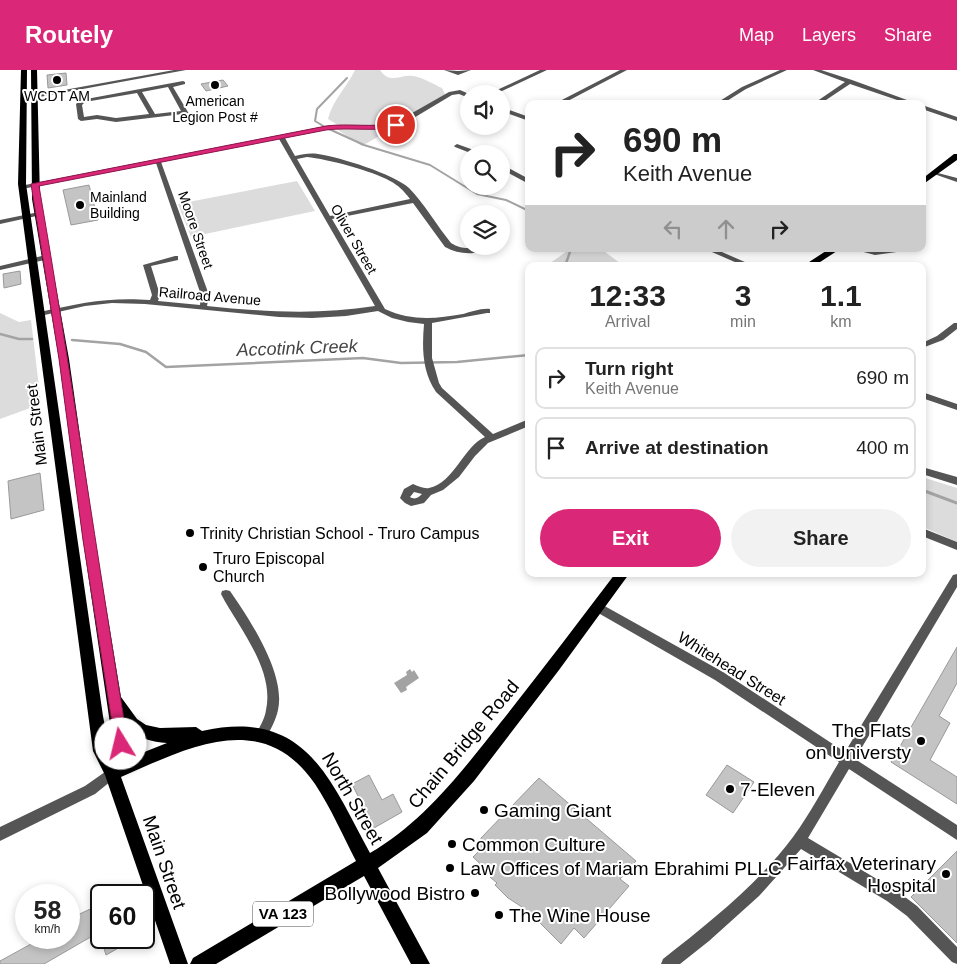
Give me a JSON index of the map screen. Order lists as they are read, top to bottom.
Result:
{
  "streets": {
    "main road": [
      "Main Street",
      "Chain Bridge Road",
      "North Street",
      "VA 123"
    ],
    "street": [
      "Moore Street",
      "Oliver Street",
      "Railroad Avenue",
      "Whitehead Street"
    ]
  },
  "crossings": [
    ["Moore Street", "Railroad Avenue"],
    ["Oliver Street", "Railroad Avenue"],
    ["Railroad Avenue", "Main Street"],
    ["Main Street", "North Street"],
    ["Whitehead Street", "Chain Bridge Road"],
    ["Chain Bridge Road", "North Street"]
  ],
  "water": ["Accotink Creek"],
  "places": [
    "WCDT AM",
    "American Legion Post #",
    "Mainland Building",
    "Trinity Christian School - Truro Campus",
    "Truro Episcopal Church",
    "The Flats on Universty",
    "7-Eleven",
    "Gaming Giant",
    "Common Culture",
    "Law Offices of Mariam Ebrahimi PLLC",
    "Fairfax Veterinary Hospital",
    "Bollywood Bistro",
    "The Wine House"
  ],
  "page": {
    "header": "Routely",
    "nav": ["Map", "Layers", "Share"],
    "turn": ["690 m", "Keith Avenue"],
    "eta": [
      "12:33",
      "Arrival",
      "3",
      "min",
      "1.1",
      "km"
    ],
    "list": [
      {
        "name": "Turn right",
        "note": "Keith Avenue",
        "value": "690 m"
      },
      {
        "name": "Arrive at destination",
        "value": "400 m"
      }
    ],
    "buttons": ["Exit", "Share"],
    "speed": "58 km/h",
    "limit": "60"
  }
}
